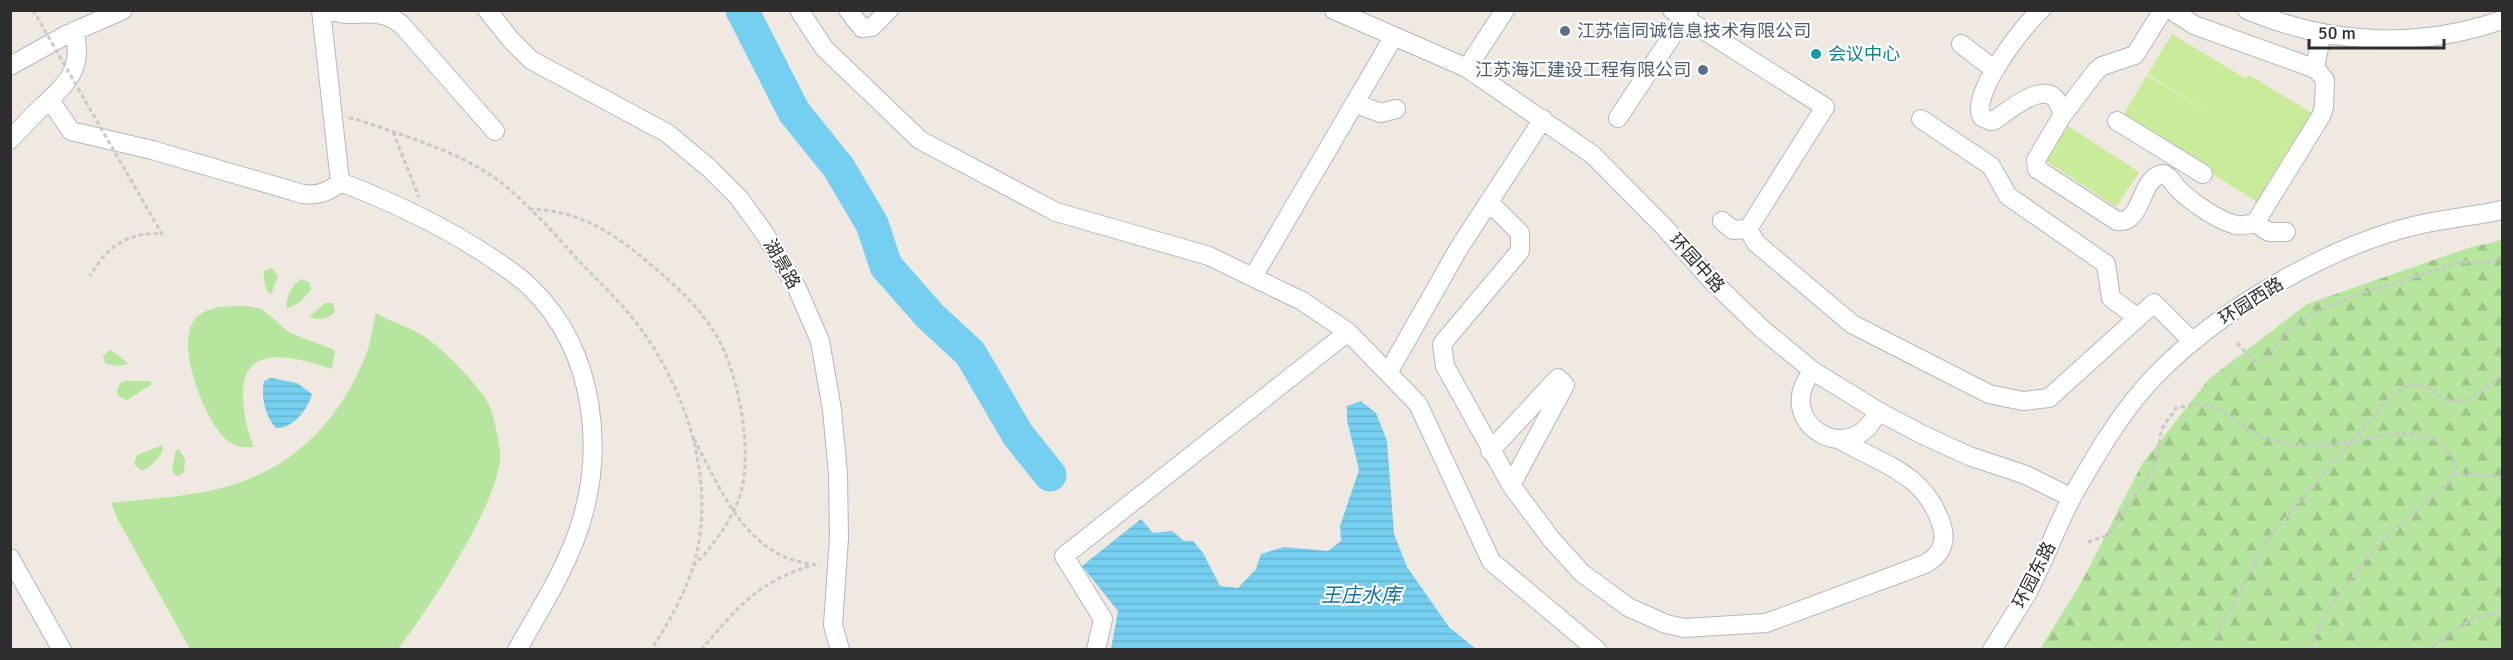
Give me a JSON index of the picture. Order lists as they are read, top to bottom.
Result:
{
  "streets": {
    "street": [
      "环园中路",
      "湖景路",
      "环园西路",
      "环园东路"
    ]
  },
  "crossings": [
    ["环园中路", "环园西路"],
    ["环园中路", "环园东路"],
    ["环园西路", "环园东路"]
  ],
  "water": ["王庄水库"],
  "places": ["江苏信同诚信息技术有限公司", "会议中心", "江苏海汇建设工程有限公司"],
  "scale_bar": "50 m"
}
